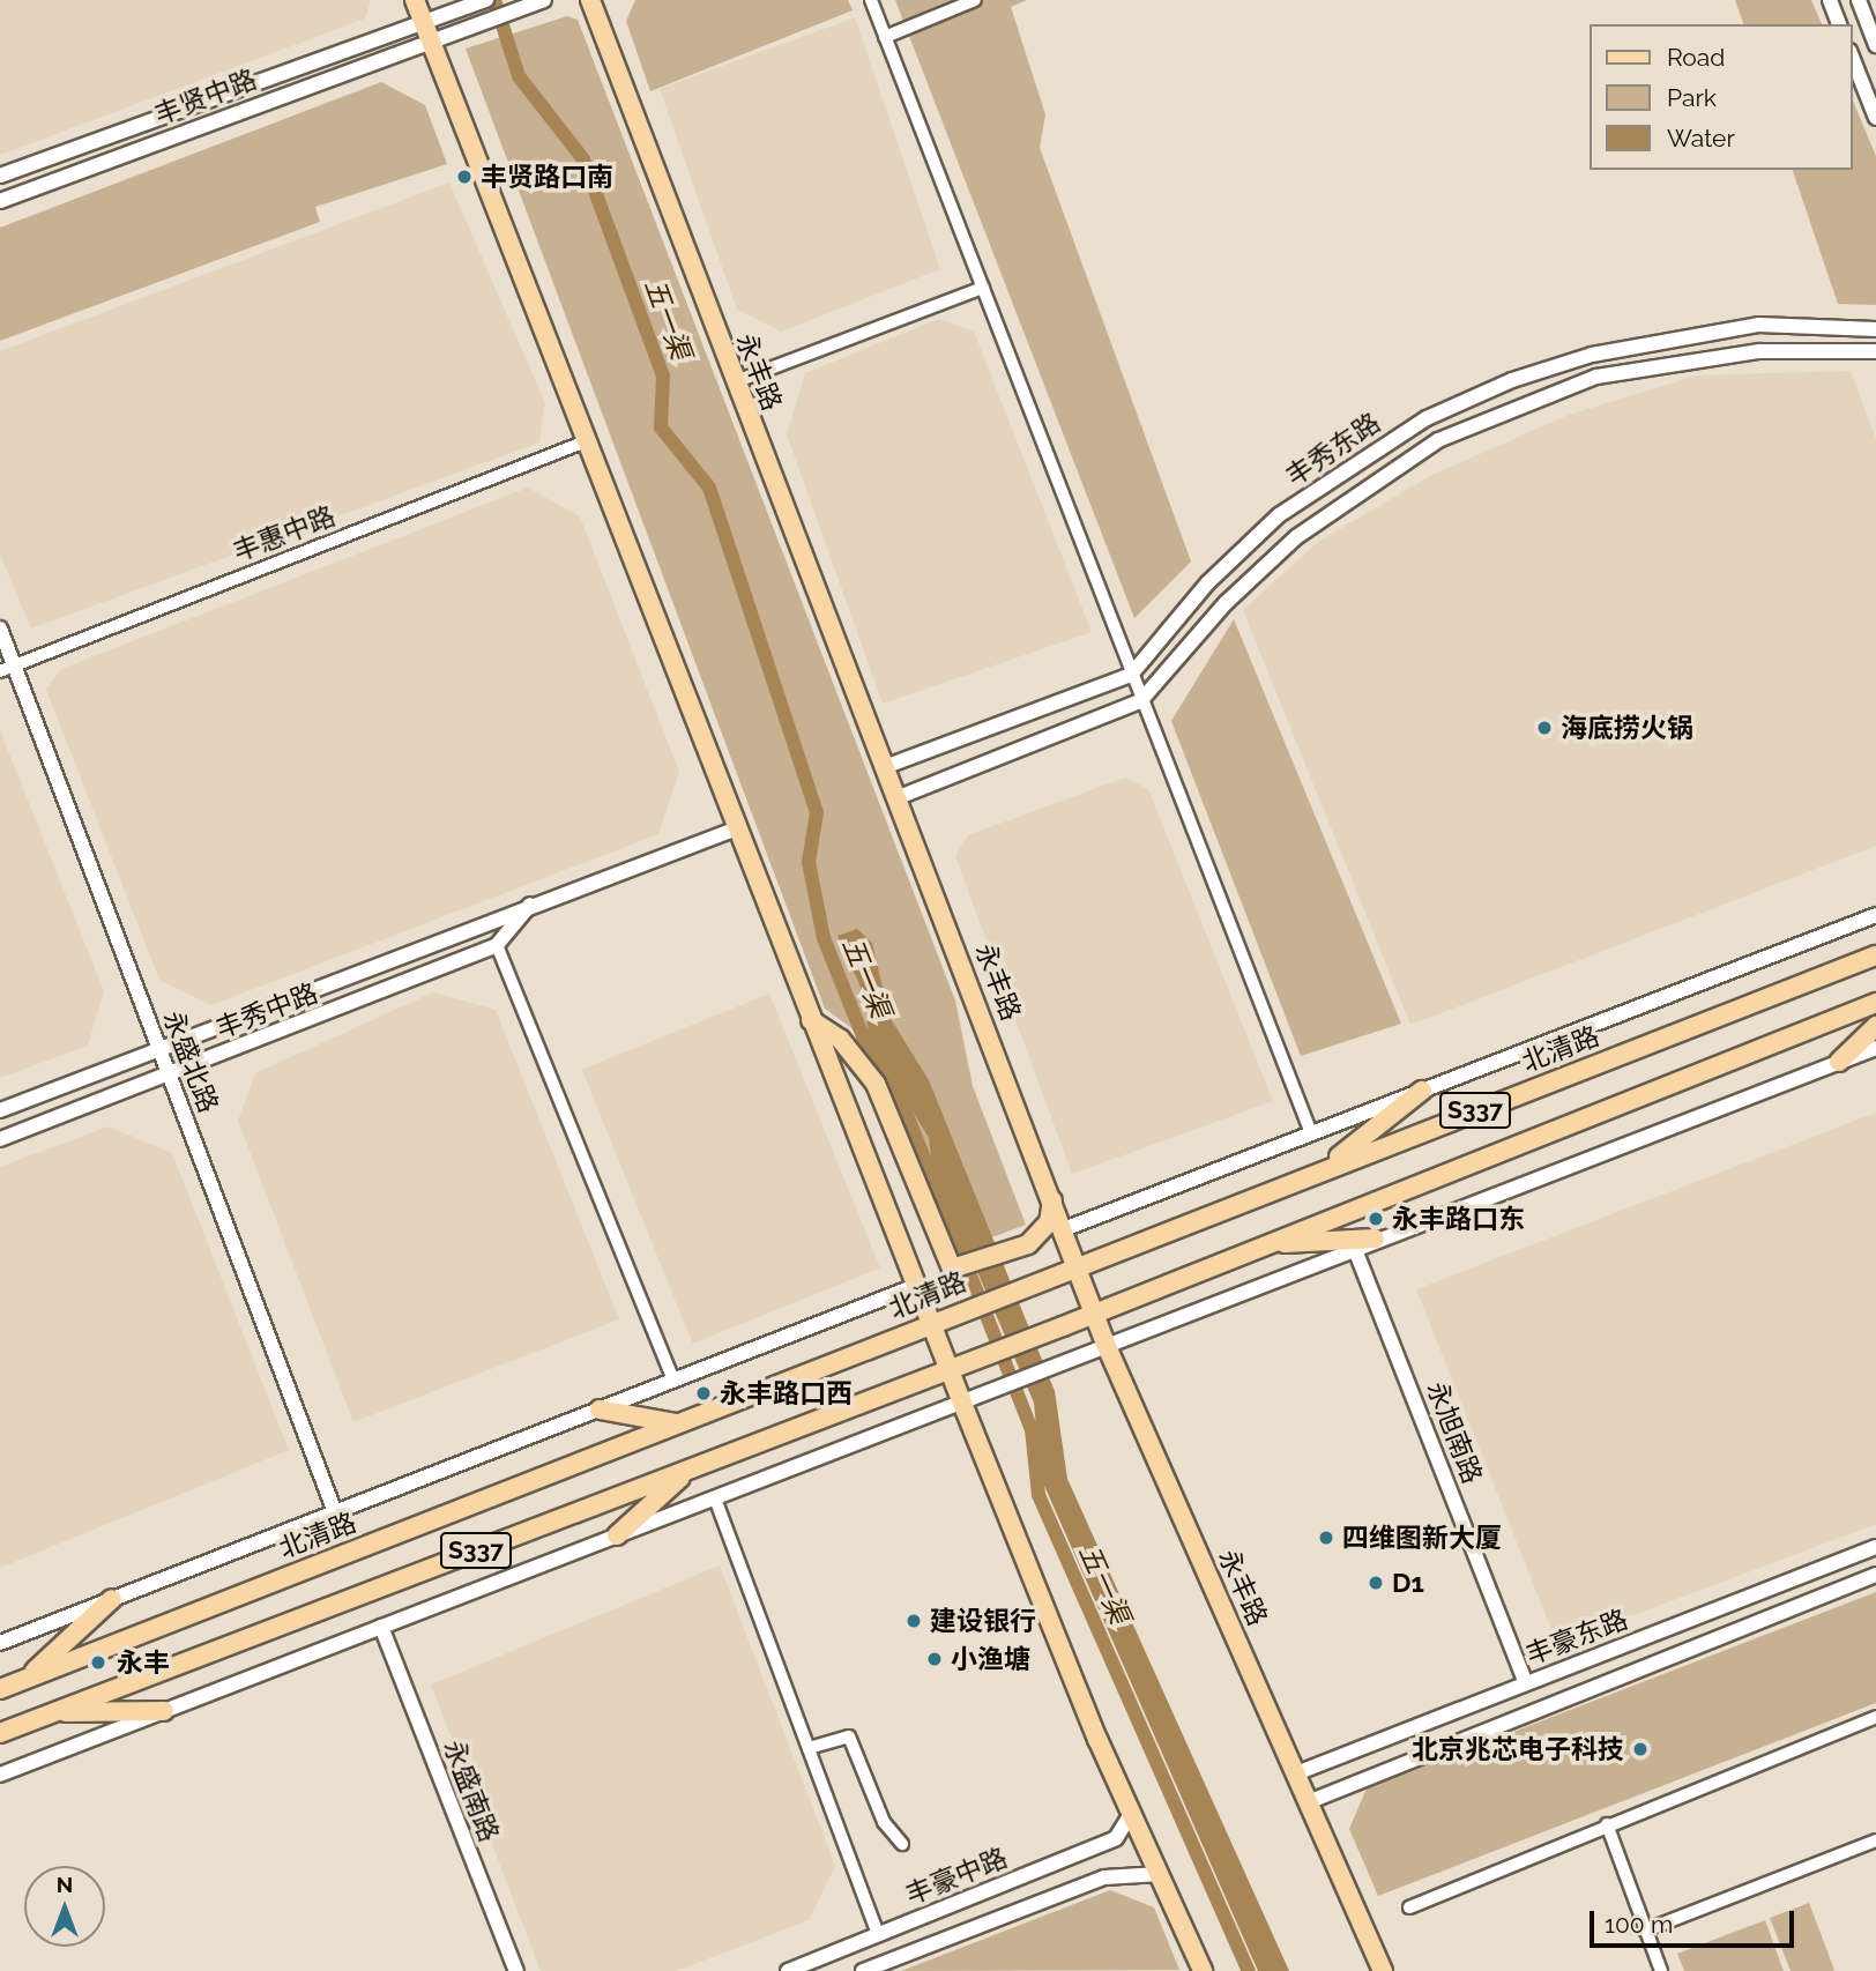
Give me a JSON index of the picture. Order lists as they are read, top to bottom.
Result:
{
  "streets": {
    "main road": ["永丰路", "北清路", "S337"],
    "street": [
      "丰贤中路",
      "丰秀东路",
      "丰惠中路",
      "丰秀中路",
      "永盛北路",
      "永旭南路",
      "丰豪东路",
      "永盛南路",
      "丰豪中路"
    ]
  },
  "crossings": [
    ["永丰路", "丰秀东路"],
    ["永丰路", "北清路"],
    ["永丰路", "S337"],
    ["永丰路", "丰豪东路"],
    ["丰惠中路", "永盛北路"],
    ["丰秀中路", "永盛北路"],
    ["北清路", "永盛北路"],
    ["永旭南路", "丰豪东路"]
  ],
  "water": ["五一渠"],
  "places": [
    "丰贤路口南",
    "海底捞火锅",
    "永丰路口东",
    "永丰路口西",
    "四维图新大厦",
    "D1",
    "建设银行",
    "小渔塘",
    "永丰",
    "北京兆芯电子科技"
  ],
  "legend": ["Road", "Park", "Water"],
  "scale_bar": "100 m",
  "north": "top"
}
